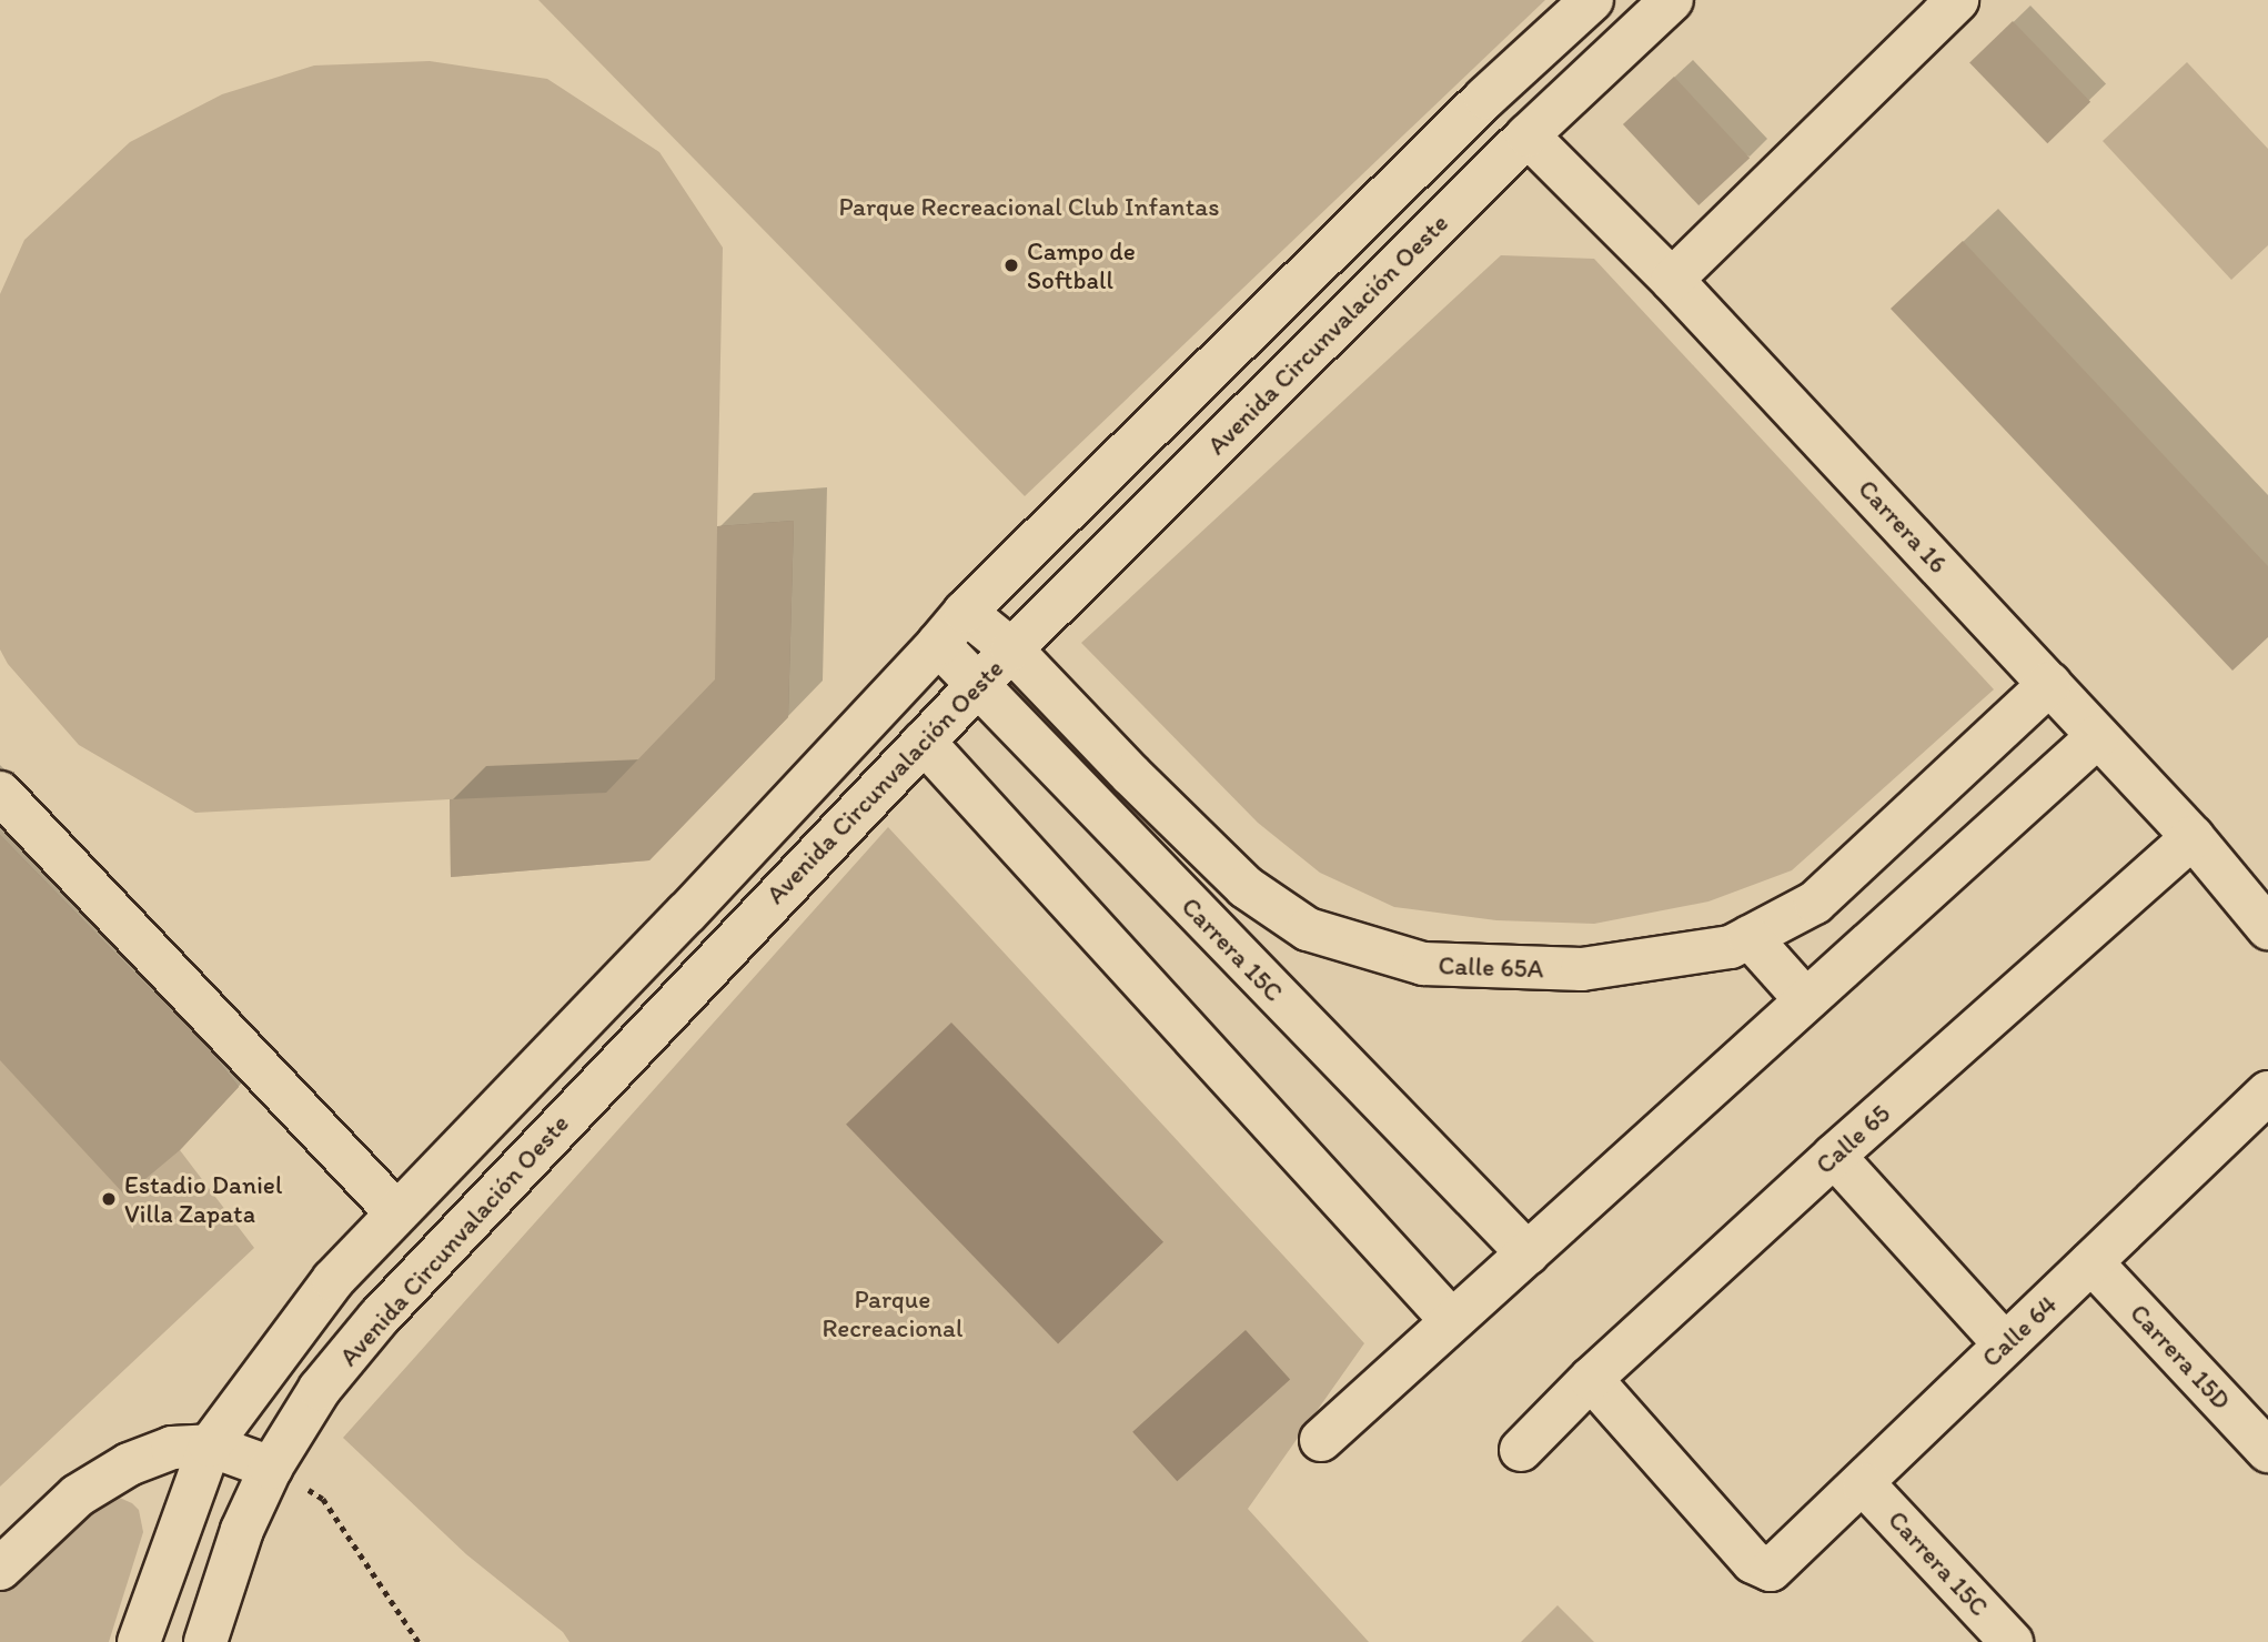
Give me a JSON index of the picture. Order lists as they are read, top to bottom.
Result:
{
  "streets": {
    "street": [
      "Avenida Circunvalación Oeste",
      "Carrera 16",
      "Carrera 15C",
      "Calle 65A",
      "Calle 65",
      "Calle 64",
      "Carrera 15D"
    ]
  },
  "crossings": [
    ["Avenida Circunvalación Oeste", "Carrera 16"],
    ["Avenida Circunvalación Oeste", "Carrera 15C"],
    ["Avenida Circunvalación Oeste", "Calle 65A"],
    ["Carrera 16", "Calle 65A"],
    ["Carrera 16", "Calle 65"],
    ["Carrera 15C", "Calle 64"],
    ["Calle 65", "Calle 64"],
    ["Calle 64", "Carrera 15D"]
  ],
  "parks": ["Parque Recreacional Club Infantas", "Parque Recreacional"],
  "places": ["Campo de Softball", "Estadio Daniel Villa Zapata"]
}
